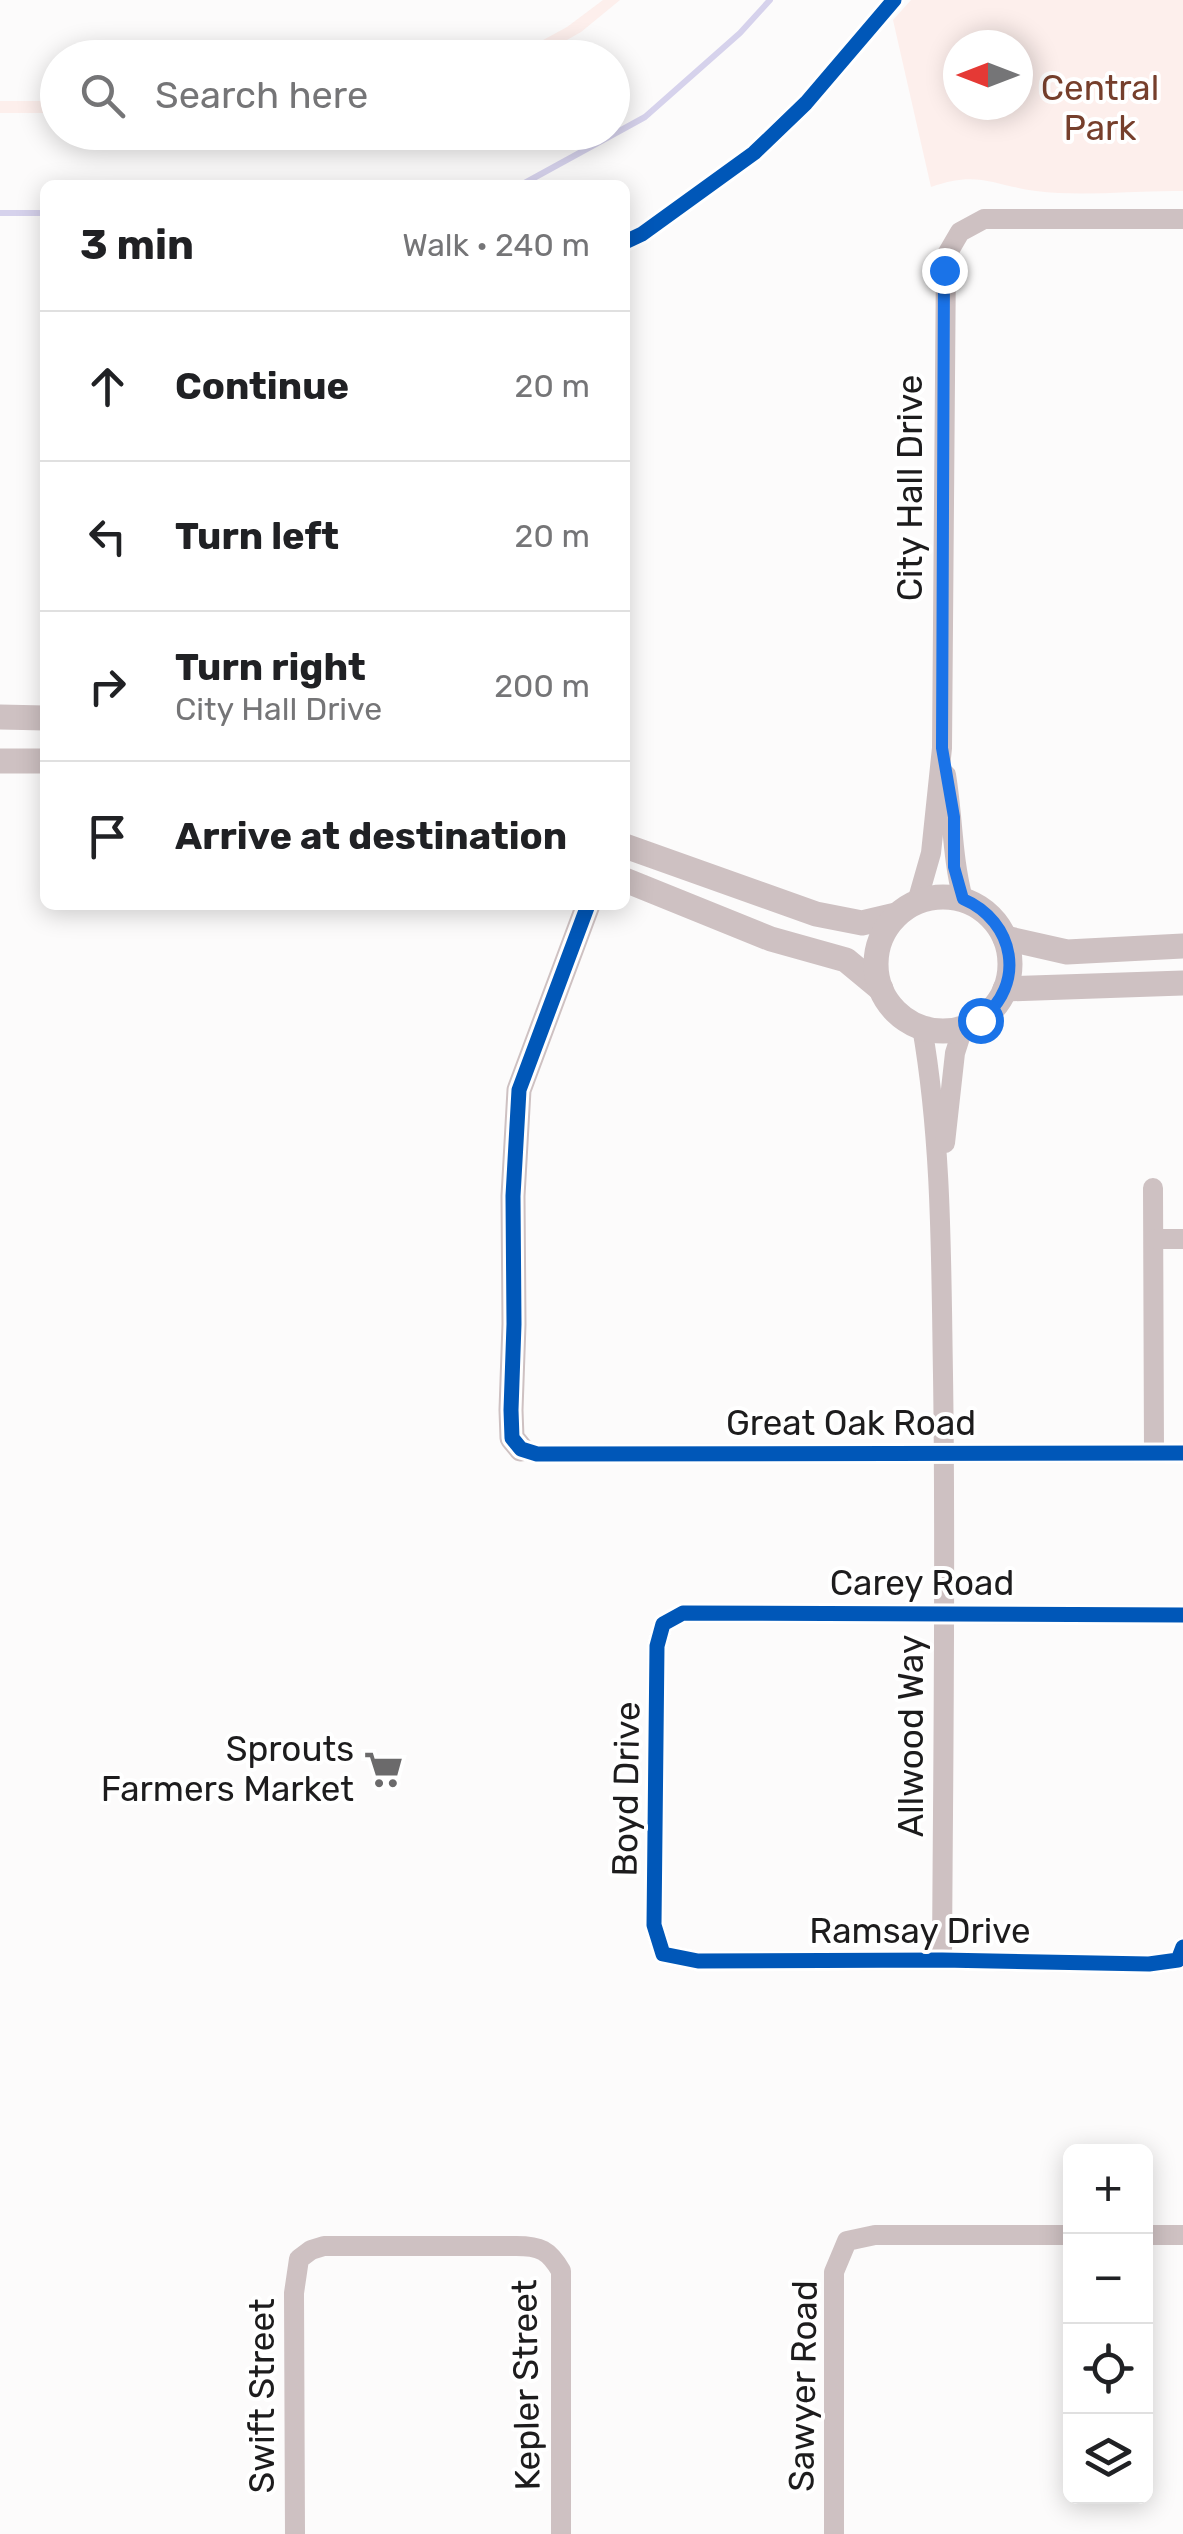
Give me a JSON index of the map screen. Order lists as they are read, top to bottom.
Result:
{
  "streets": {
    "street": [
      "City Hall Drive",
      "Great Oak Road",
      "Carey Road",
      "Allwood Way",
      "Boyd Drive",
      "Ramsay Drive",
      "Kepler Street",
      "Sawyer Road",
      "Swift Street"
    ]
  },
  "crossings": [
    ["Great Oak Road", "Allwood Way"],
    ["Carey Road", "Allwood Way"],
    ["Carey Road", "Boyd Drive"],
    ["Allwood Way", "Ramsay Drive"],
    ["Boyd Drive", "Ramsay Drive"],
    ["Kepler Street", "Swift Street"]
  ],
  "parks": ["Central Park"],
  "places": {
    "supermarket": ["Sprouts Farmers Market"]
  },
  "north": "left",
  "page": {
    "search": "Search here",
    "heading": ["3 min", "Walk · 240 m"],
    "list": [
      ["Continue", "20 m"],
      ["Turn left", "20 m"],
      ["Turn right", "City Hall Drive", "200 m"],
      "Arrive at destination"
    ],
    "map_buttons": ["+", "−"]
  }
}
